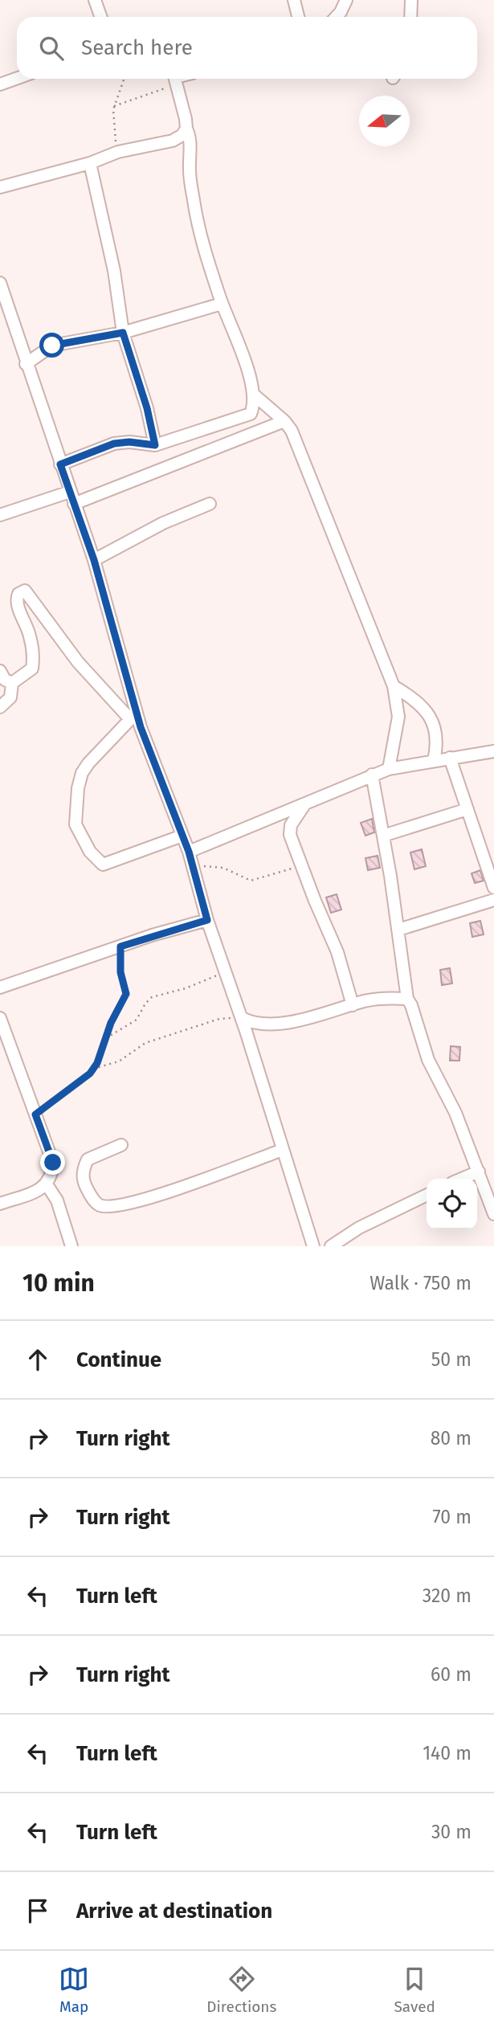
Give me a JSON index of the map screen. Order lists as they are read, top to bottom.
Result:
{
  "north": "left",
  "page": {
    "search": "Search here",
    "heading": ["10 min", "Walk · 750 m"],
    "list": [
      ["Continue", "50 m"],
      ["Turn right", "80 m"],
      ["Turn right", "70 m"],
      ["Turn left", "320 m"],
      ["Turn right", "60 m"],
      ["Turn left", "140 m"],
      ["Turn left", "30 m"],
      "Arrive at destination"
    ],
    "nav": ["Map", "Directions", "Saved"]
  }
}
